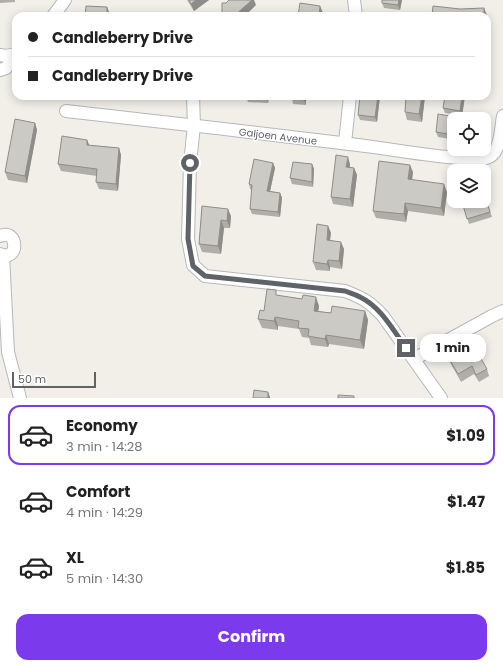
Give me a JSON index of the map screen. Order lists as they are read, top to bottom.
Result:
{
  "streets": {
    "street": ["Galjoen Avenue"]
  },
  "scale_bar": "50 m",
  "page": {
    "banner": ["Candleberry Drive", "Candleberry Drive"],
    "bubble": "1 min",
    "scale": "50 m",
    "list": [
      {
        "name": "Economy",
        "note": "3 min · 14:28",
        "value": "$1.09"
      },
      {
        "name": "Comfort",
        "note": "4 min · 14:29",
        "value": "$1.47"
      },
      {
        "name": "XL",
        "note": "5 min · 14:30",
        "value": "$1.85"
      }
    ],
    "buttons": "Confirm"
  }
}
